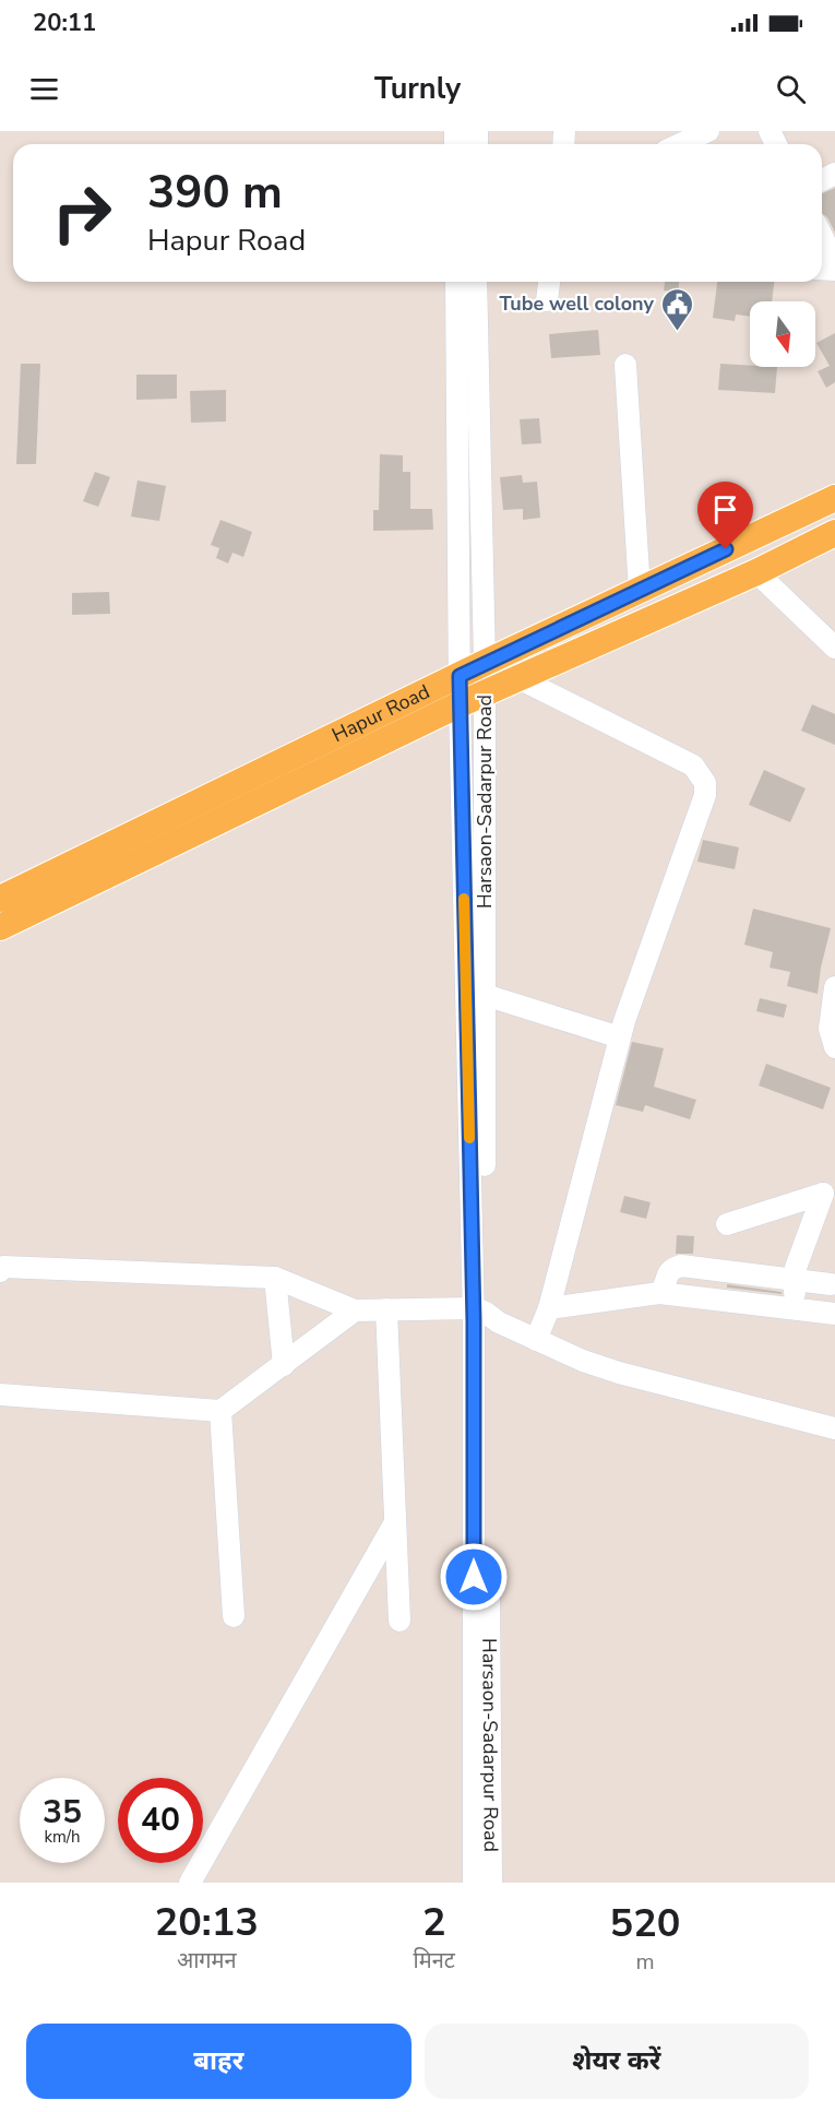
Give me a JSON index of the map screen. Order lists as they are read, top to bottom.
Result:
{
  "streets": {
    "main road": ["Hapur Road"],
    "street": ["Harsaon-Sadarpur Road"]
  },
  "crossings": [
    ["Hapur Road", "Harsaon-Sadarpur Road"]
  ],
  "places": {
    "public building": ["Tube well colony"]
  },
  "north": "bottom",
  "page": {
    "status": "20:11",
    "header": "Turnly",
    "turn": ["390 m", "Hapur Road"],
    "speed": "35 km/h",
    "limit": "40",
    "eta": [
      "20:13",
      "आगमन",
      "2",
      "मिनट",
      "520",
      "m"
    ],
    "buttons": ["बाहर", "शेयर करें"]
  }
}
